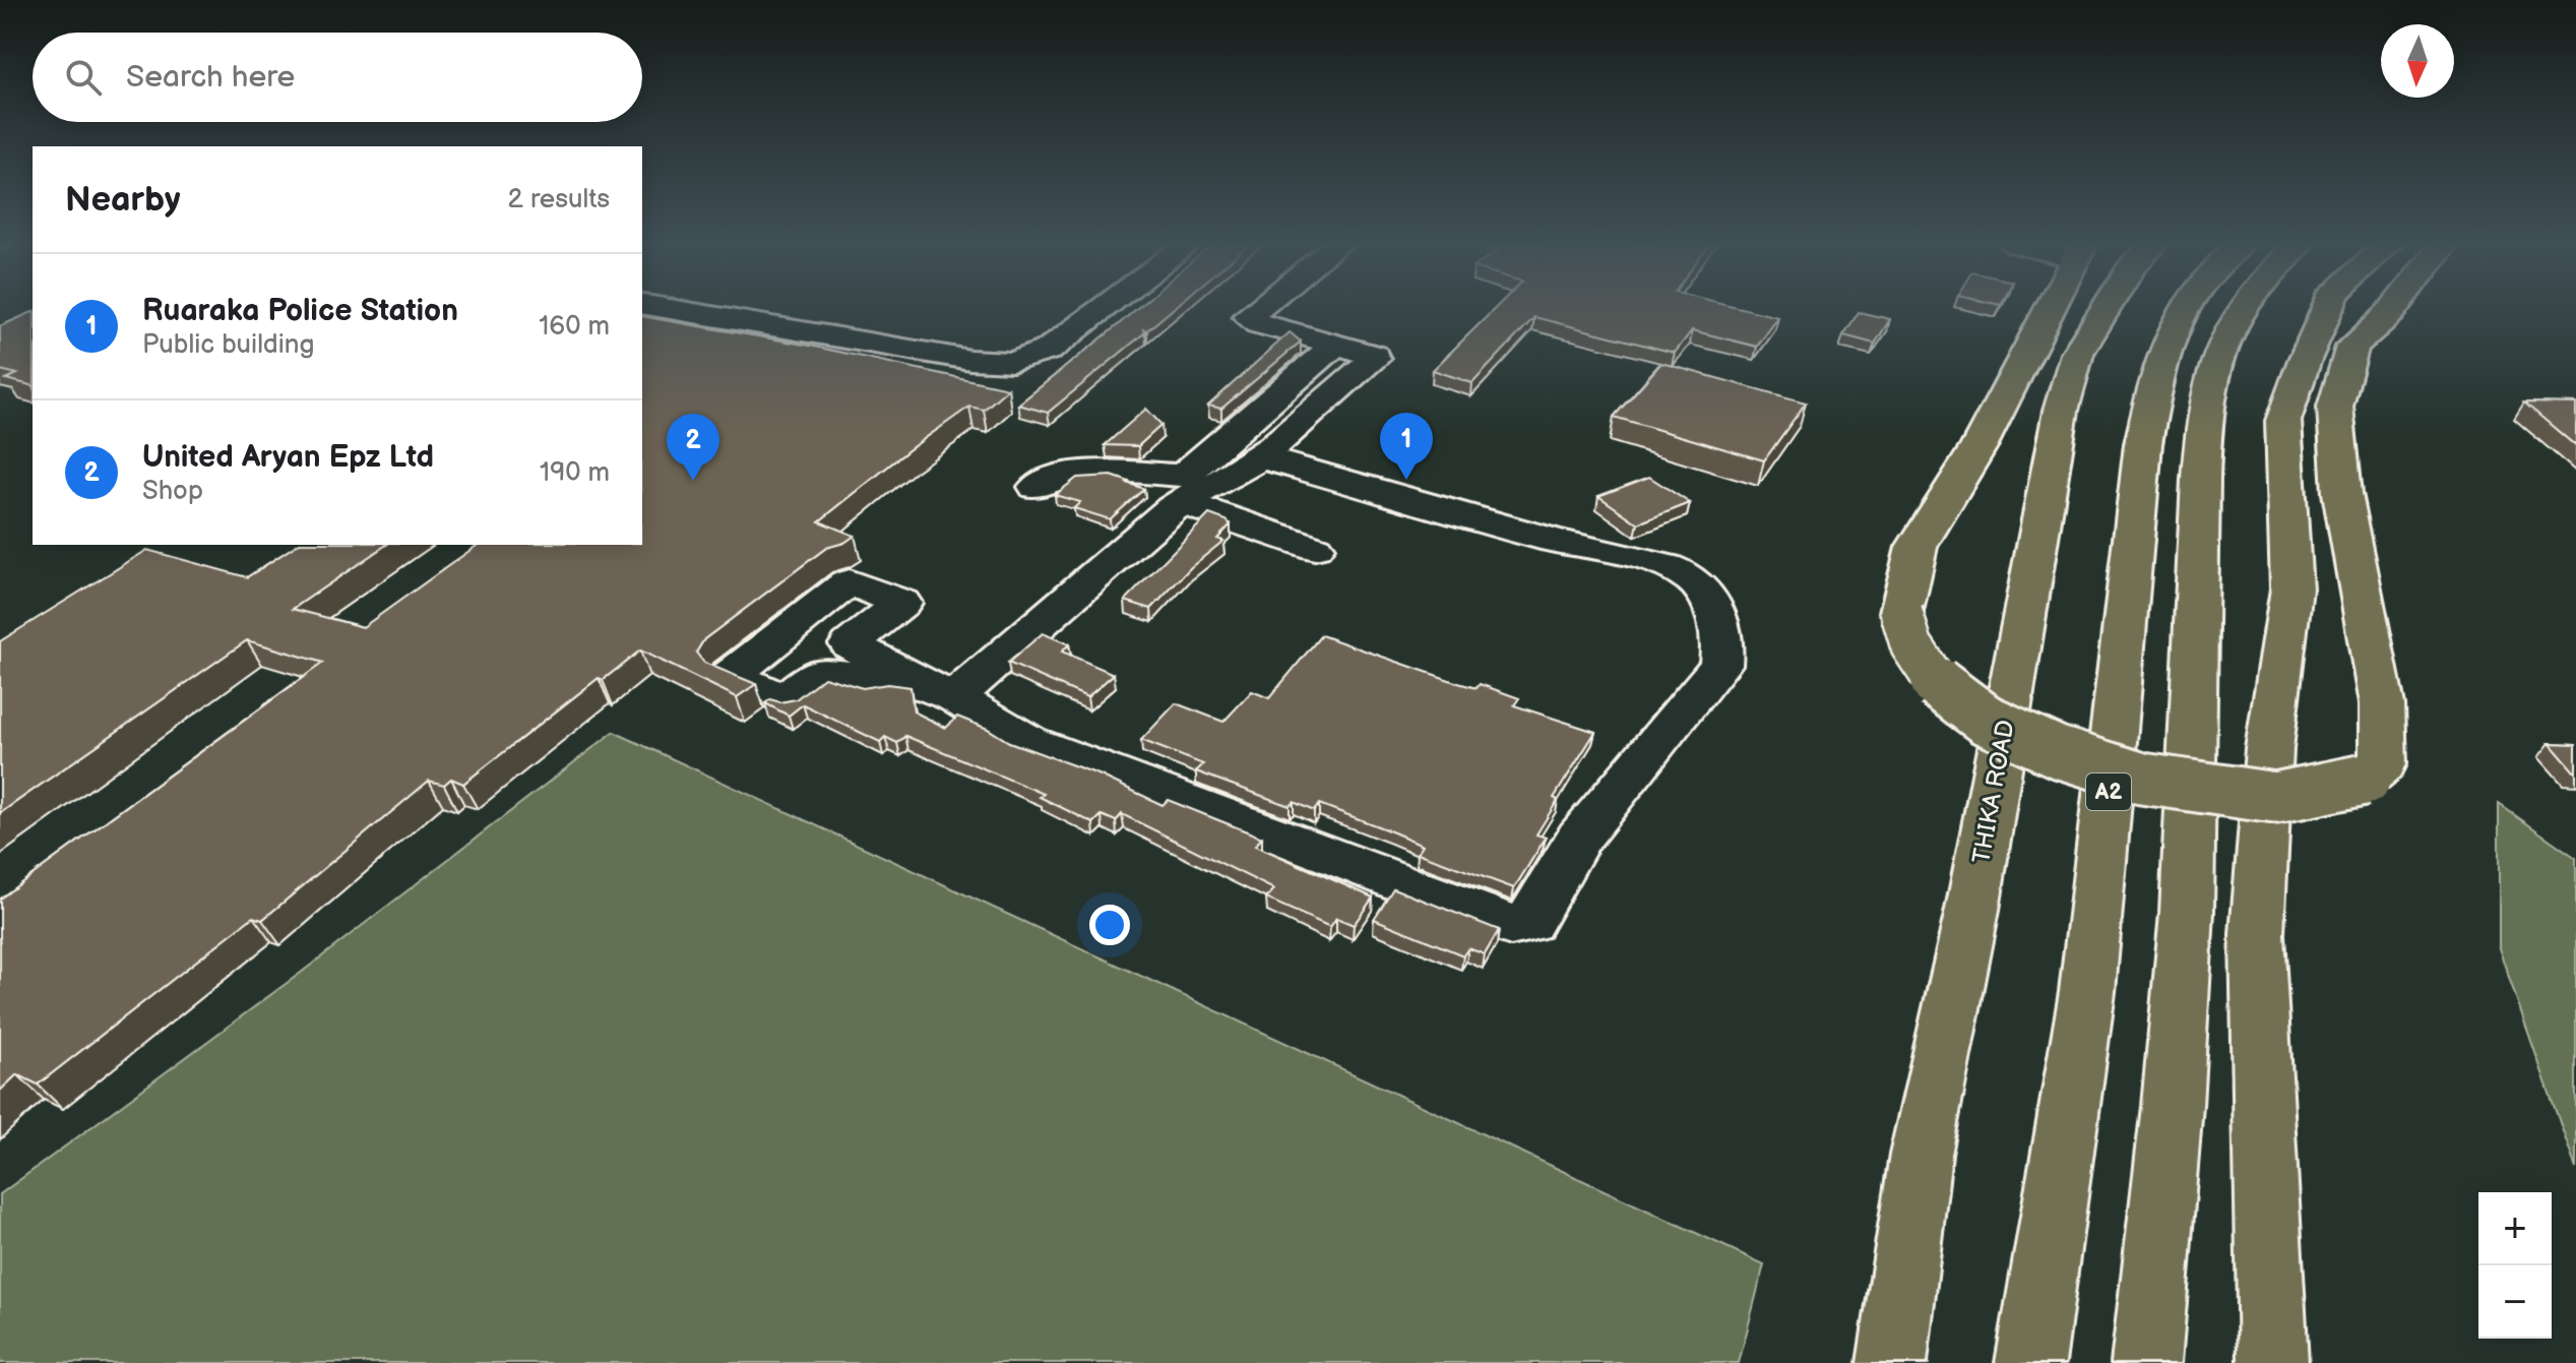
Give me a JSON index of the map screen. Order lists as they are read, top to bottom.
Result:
{
  "streets": {
    "main road": ["THIKA ROAD", "A2"]
  },
  "north": "bottom",
  "page": {
    "search": "Search here",
    "heading": ["Nearby", "2 results"],
    "list": [
      {
        "mark": "1",
        "name": "Ruaraka Police Station",
        "note": "Public building",
        "value": "160 m"
      },
      {
        "mark": "2",
        "name": "United Aryan Epz Ltd",
        "note": "Shop",
        "value": "190 m"
      }
    ],
    "pins": ["1", "2"],
    "map_buttons": ["+", "−"]
  }
}
